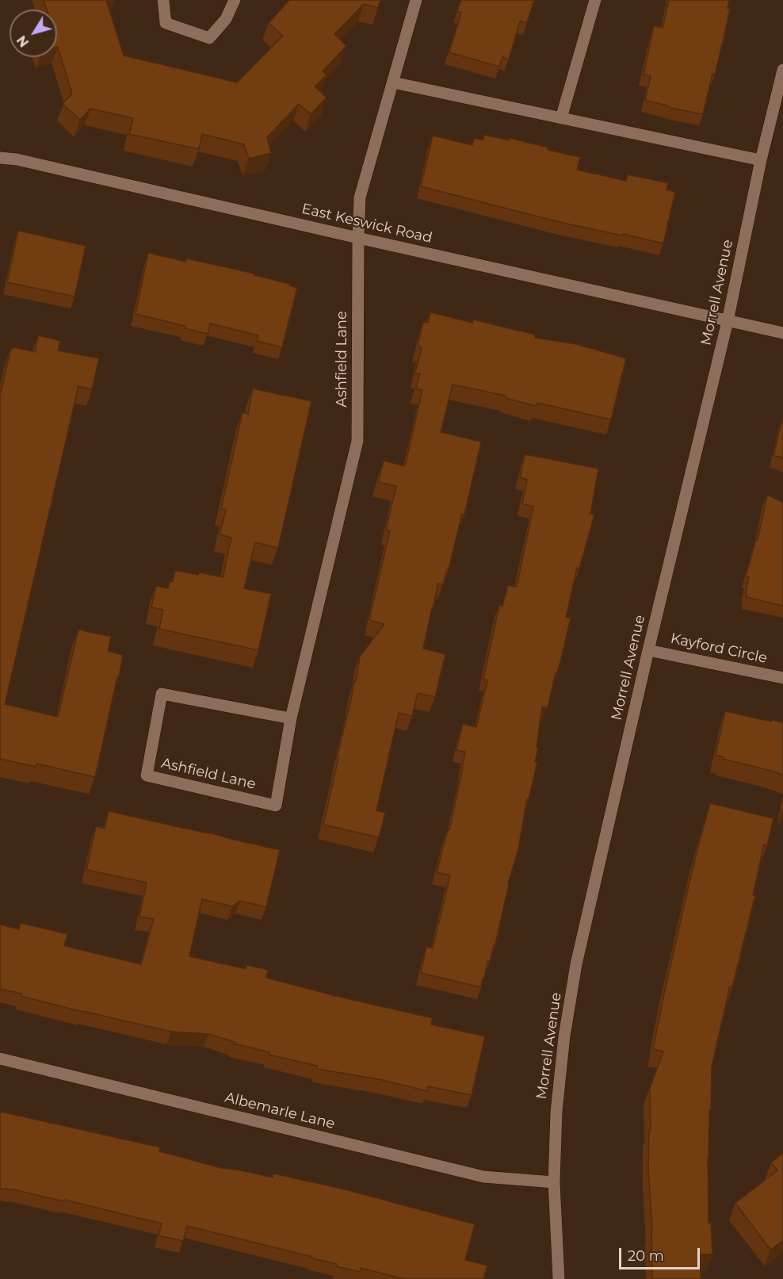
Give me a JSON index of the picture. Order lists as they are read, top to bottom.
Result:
{
  "streets": {
    "street": [
      "East Keswick Road",
      "Morrell Avenue",
      "Ashfield Lane",
      "Kayford Circle",
      "Albemarle Lane"
    ]
  },
  "crossings": [
    ["East Keswick Road", "Morrell Avenue"],
    ["East Keswick Road", "Ashfield Lane"],
    ["Morrell Avenue", "Kayford Circle"],
    ["Morrell Avenue", "Albemarle Lane"]
  ],
  "scale_bar": "20 m",
  "north": "bottom left"
}
